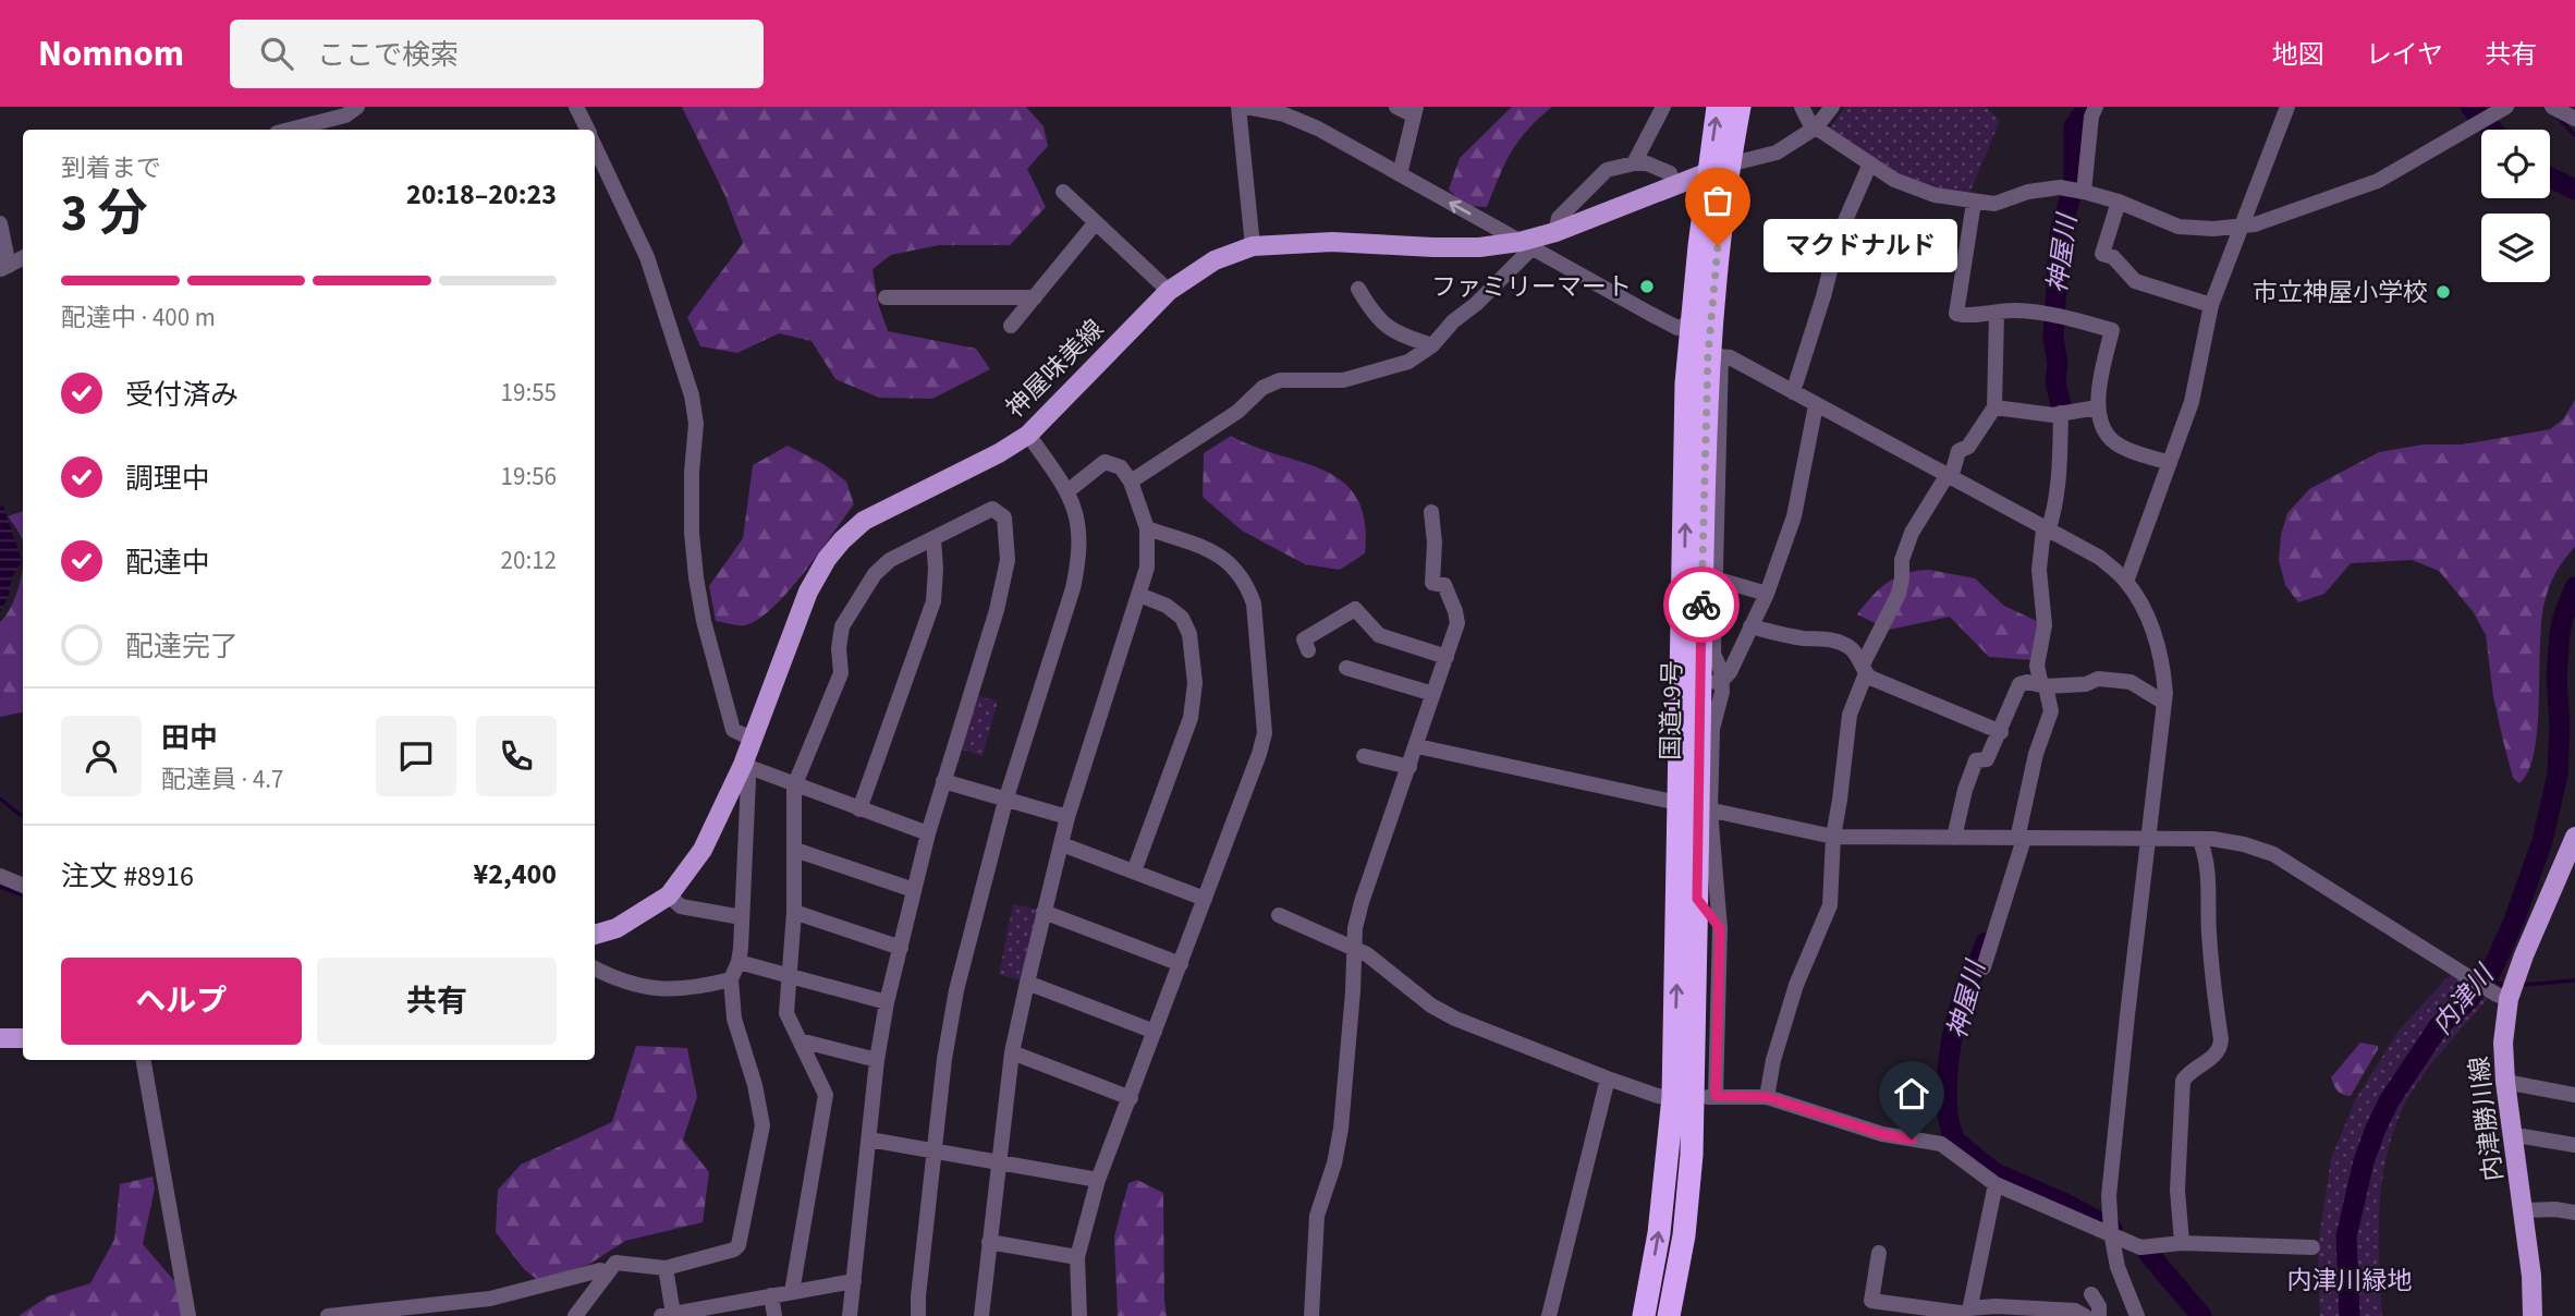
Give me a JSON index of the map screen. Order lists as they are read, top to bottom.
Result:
{
  "streets": {
    "highway": ["国道19号"],
    "main road": ["神屋味美線", "内津勝川線"]
  },
  "crossings": [
    ["神屋味美線", "国道19号"]
  ],
  "water": ["神屋川", "内津川"],
  "parks": ["内津川緑地"],
  "places": ["マクドナルド", "ファミリーマート", "市立神屋小学校"],
  "page": {
    "header": "Nomnom",
    "search": "ここで検索",
    "nav": ["地図", "レイヤ", "共有"],
    "heading": ["3 分", "到着まで", "20:18–20:23"],
    "panel": [
      "田中",
      "配達員 · 4.7",
      "注文 #8916",
      "¥2,400"
    ],
    "bubble": "マクドナルド",
    "bar": "配達中 · 400 m",
    "list": [
      ["受付済み", "19:55"],
      ["調理中", "19:56"],
      ["配達中", "20:12"],
      "配達完了"
    ],
    "buttons": ["ヘルプ", "共有"]
  }
}
